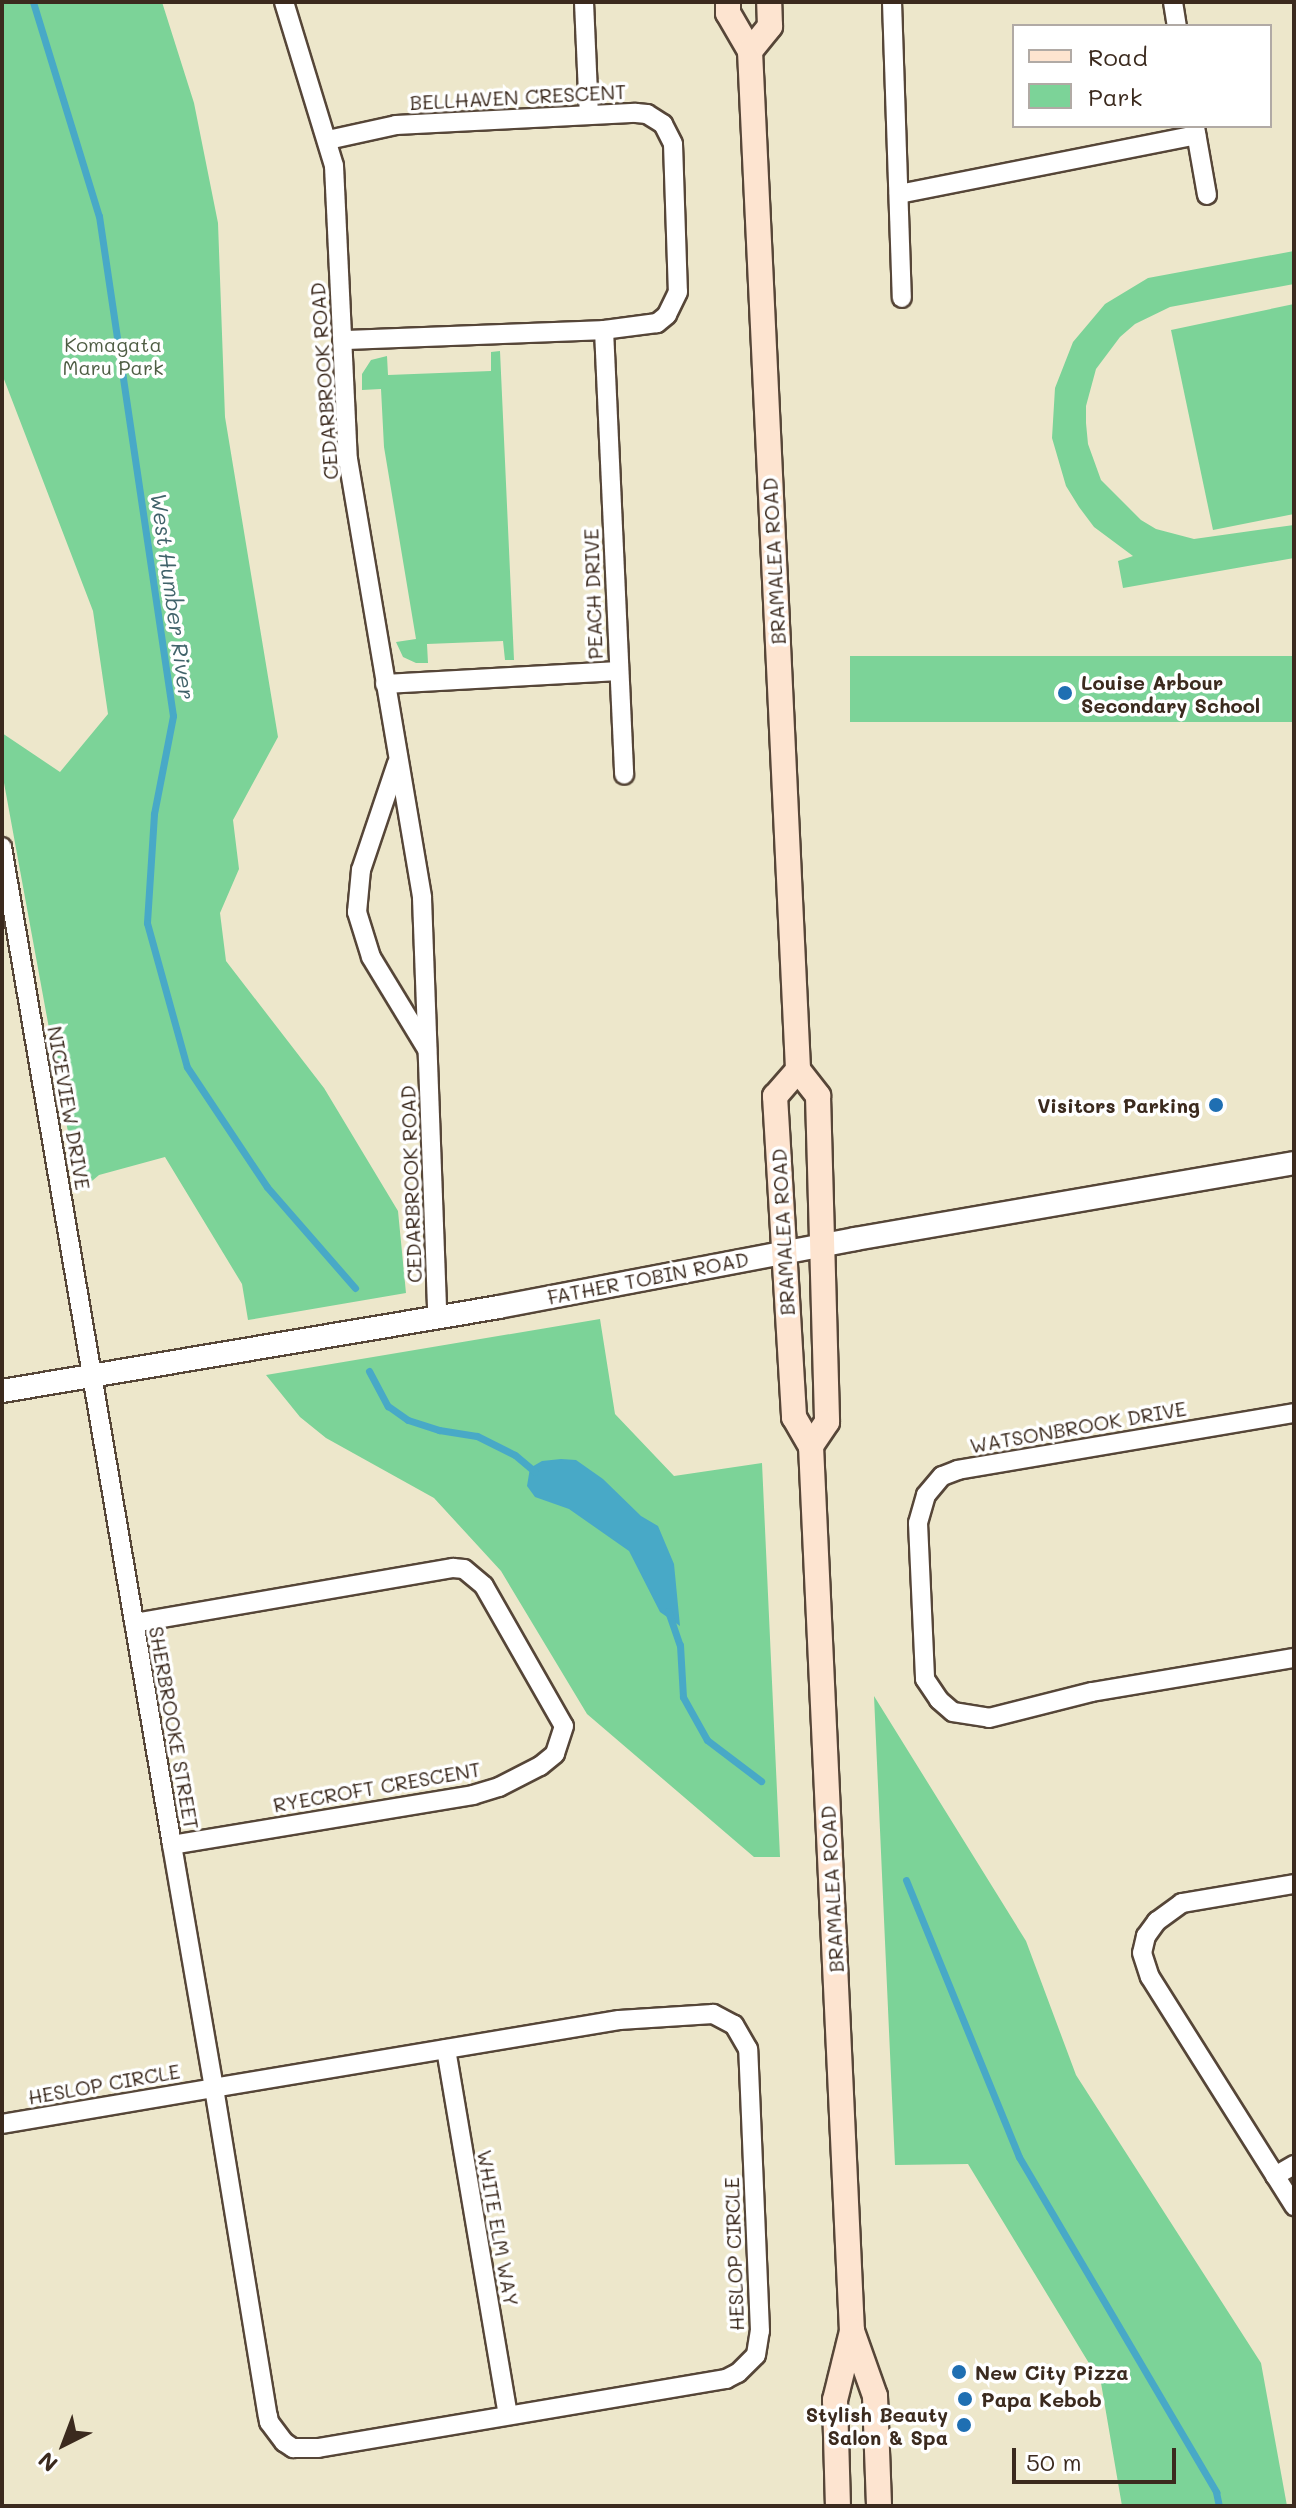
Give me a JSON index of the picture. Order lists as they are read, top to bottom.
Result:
{
  "streets": {
    "main road": ["BRAMALEA ROAD"],
    "street": [
      "BELLHAVEN CRESCENT",
      "CEDARBROOK ROAD",
      "PEACH DRIVE",
      "NICEVIEW DRIVE",
      "FATHER TOBIN ROAD",
      "WATSONBROOK DRIVE",
      "SHERBROOKE STREET",
      "RYECROFT CRESCENT",
      "HESLOP CIRCLE",
      "WHITE ELM WAY"
    ]
  },
  "crossings": [
    ["BELLHAVEN CRESCENT", "CEDARBROOK ROAD"],
    ["BELLHAVEN CRESCENT", "PEACH DRIVE"],
    ["CEDARBROOK ROAD", "PEACH DRIVE"],
    ["CEDARBROOK ROAD", "FATHER TOBIN ROAD"],
    ["BRAMALEA ROAD", "FATHER TOBIN ROAD"],
    ["NICEVIEW DRIVE", "FATHER TOBIN ROAD"],
    ["NICEVIEW DRIVE", "SHERBROOKE STREET"],
    ["FATHER TOBIN ROAD", "SHERBROOKE STREET"],
    ["SHERBROOKE STREET", "RYECROFT CRESCENT"],
    ["SHERBROOKE STREET", "HESLOP CIRCLE"],
    ["HESLOP CIRCLE", "WHITE ELM WAY"]
  ],
  "water": ["West Humber River"],
  "parks": ["Komagata Maru Park"],
  "places": [
    "Louise Arbour Secondary School",
    "Visitors Parking",
    "New City Pizza",
    "Papa Kebob",
    "Stylish Beauty Salon & Spa"
  ],
  "legend": ["Road", "Park"],
  "scale_bar": "50 m",
  "north": "bottom left"
}
